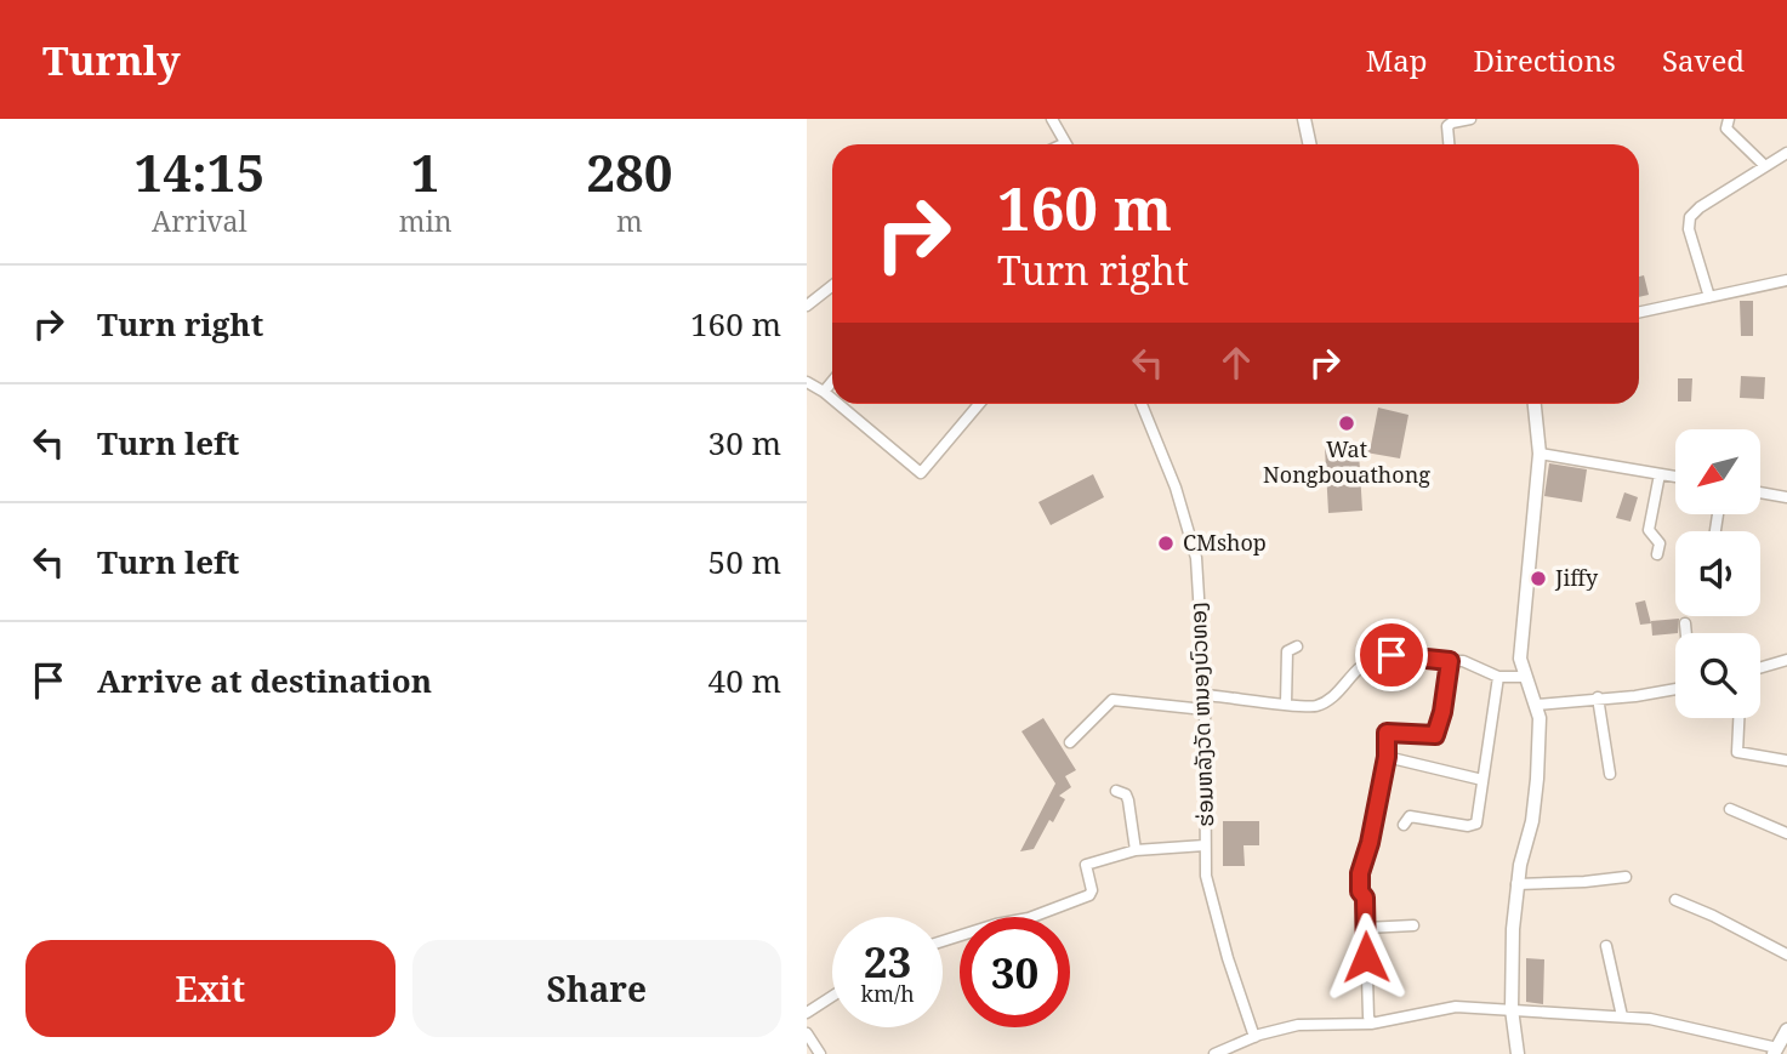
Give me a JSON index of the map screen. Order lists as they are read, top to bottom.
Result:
{
  "streets": {
    "street": ["ຮ່ອມຫລັງວັດ ຫນອງບົວທອງ"]
  },
  "places": ["Wat Nongbouathong", "CMshop", "Jiffy"],
  "north": "bottom left",
  "page": {
    "header": "Turnly",
    "nav": ["Map", "Directions", "Saved"],
    "eta": [
      "14:15",
      "Arrival",
      "1",
      "min",
      "280",
      "m"
    ],
    "turn": ["160 m", "Turn right"],
    "list": [
      {
        "name": "Turn right",
        "value": "160 m"
      },
      {
        "name": "Turn left",
        "value": "30 m"
      },
      {
        "name": "Turn left",
        "value": "50 m"
      },
      {
        "name": "Arrive at destination",
        "value": "40 m"
      }
    ],
    "speed": "23 km/h",
    "limit": "30",
    "buttons": ["Exit", "Share"]
  }
}
